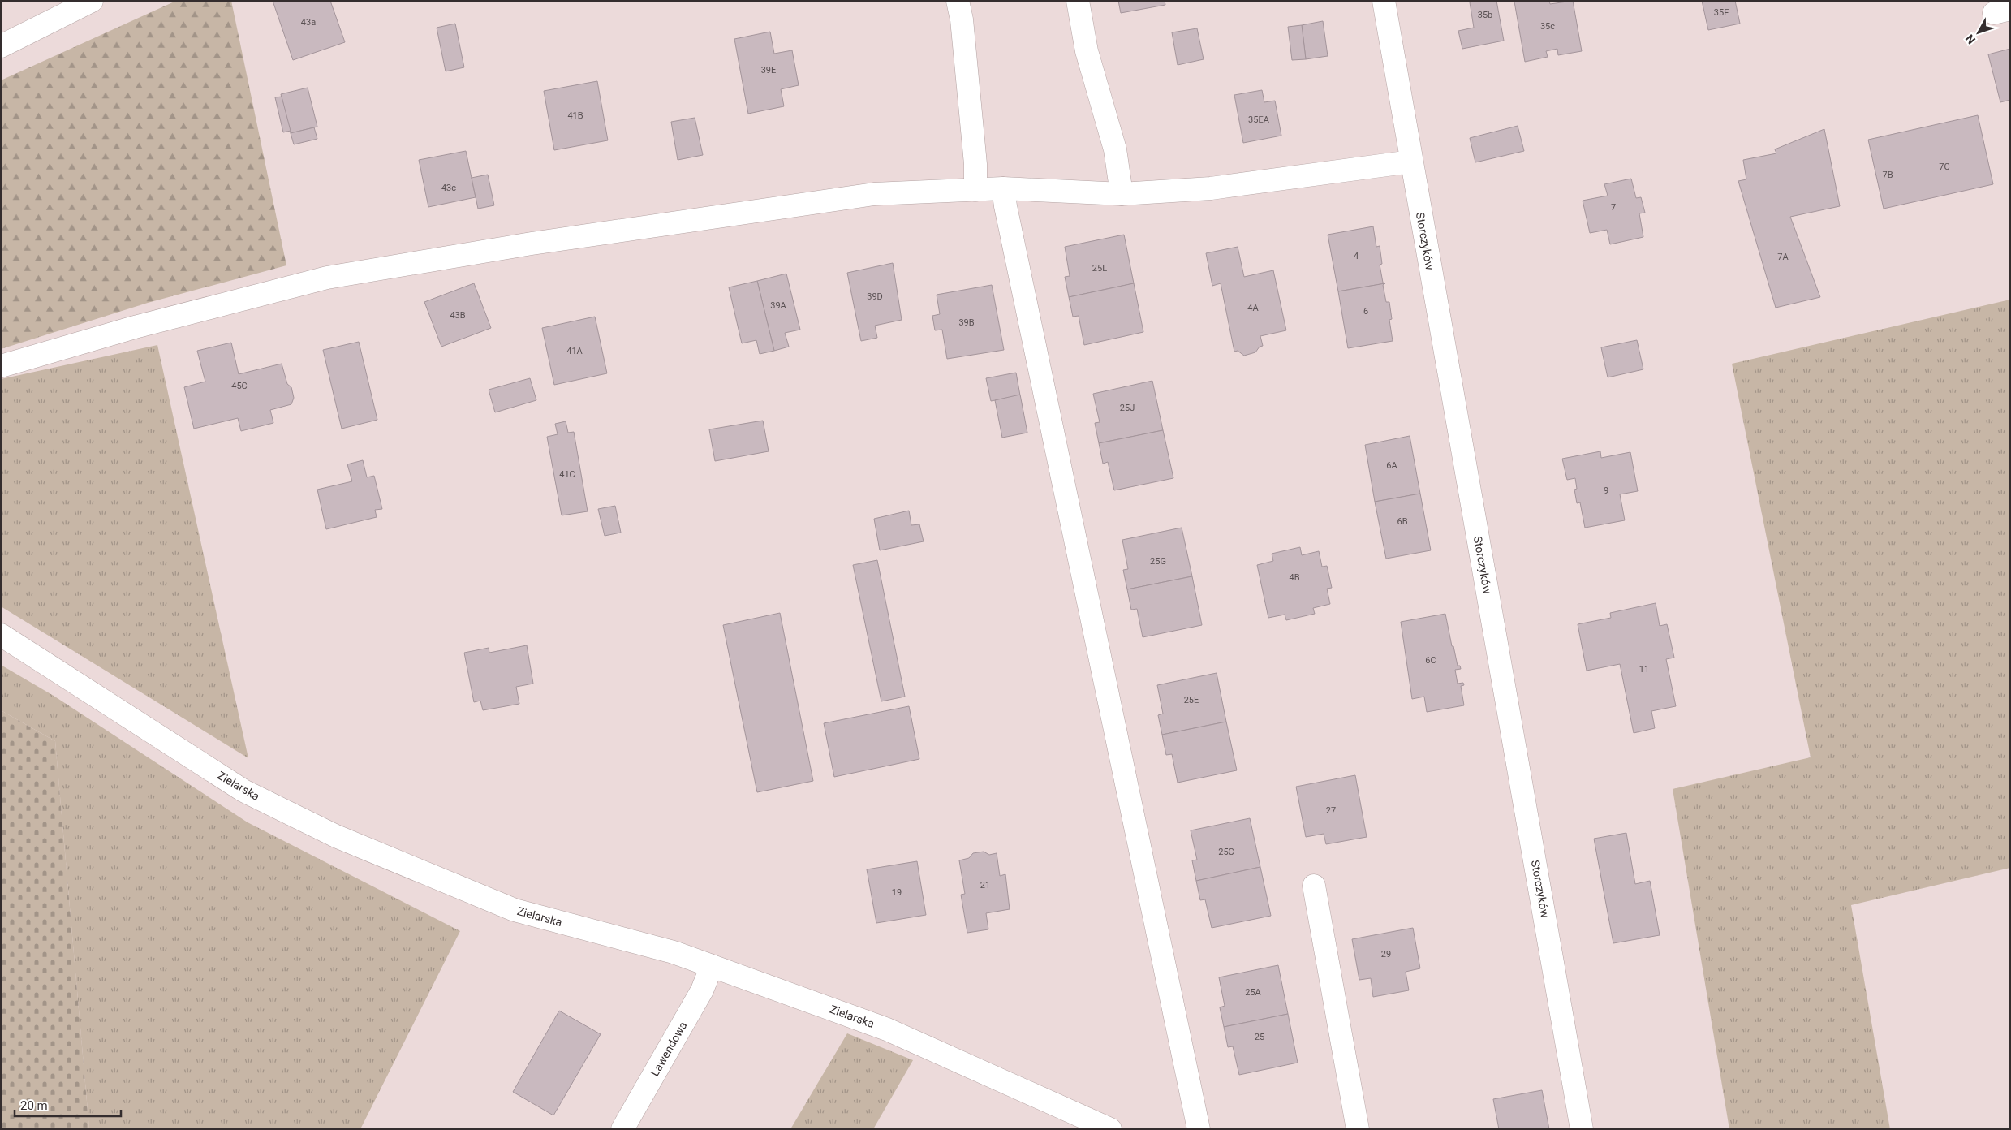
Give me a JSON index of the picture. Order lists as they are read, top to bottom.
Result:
{
  "streets": {
    "street": ["Storczyków", "Zielarska", "Lawendowa"]
  },
  "crossings": [
    ["Zielarska", "Lawendowa"]
  ],
  "house_numbers": [
    "35F",
    "35b",
    "43a",
    "35c",
    "39E",
    "41B",
    "35EA",
    "7C",
    "7B",
    "43c",
    "7",
    "4",
    "7A",
    "25L",
    "39D",
    "39A",
    "4A",
    "6",
    "43B",
    "39B",
    "41A",
    "45C",
    "25J",
    "6A",
    "41C",
    "9",
    "6B",
    "25G",
    "4B",
    "6C",
    "11",
    "25E",
    "27",
    "25C",
    "21",
    "19",
    "29",
    "25A",
    "25"
  ],
  "scale_bar": "20 m",
  "north": "bottom left"
}
